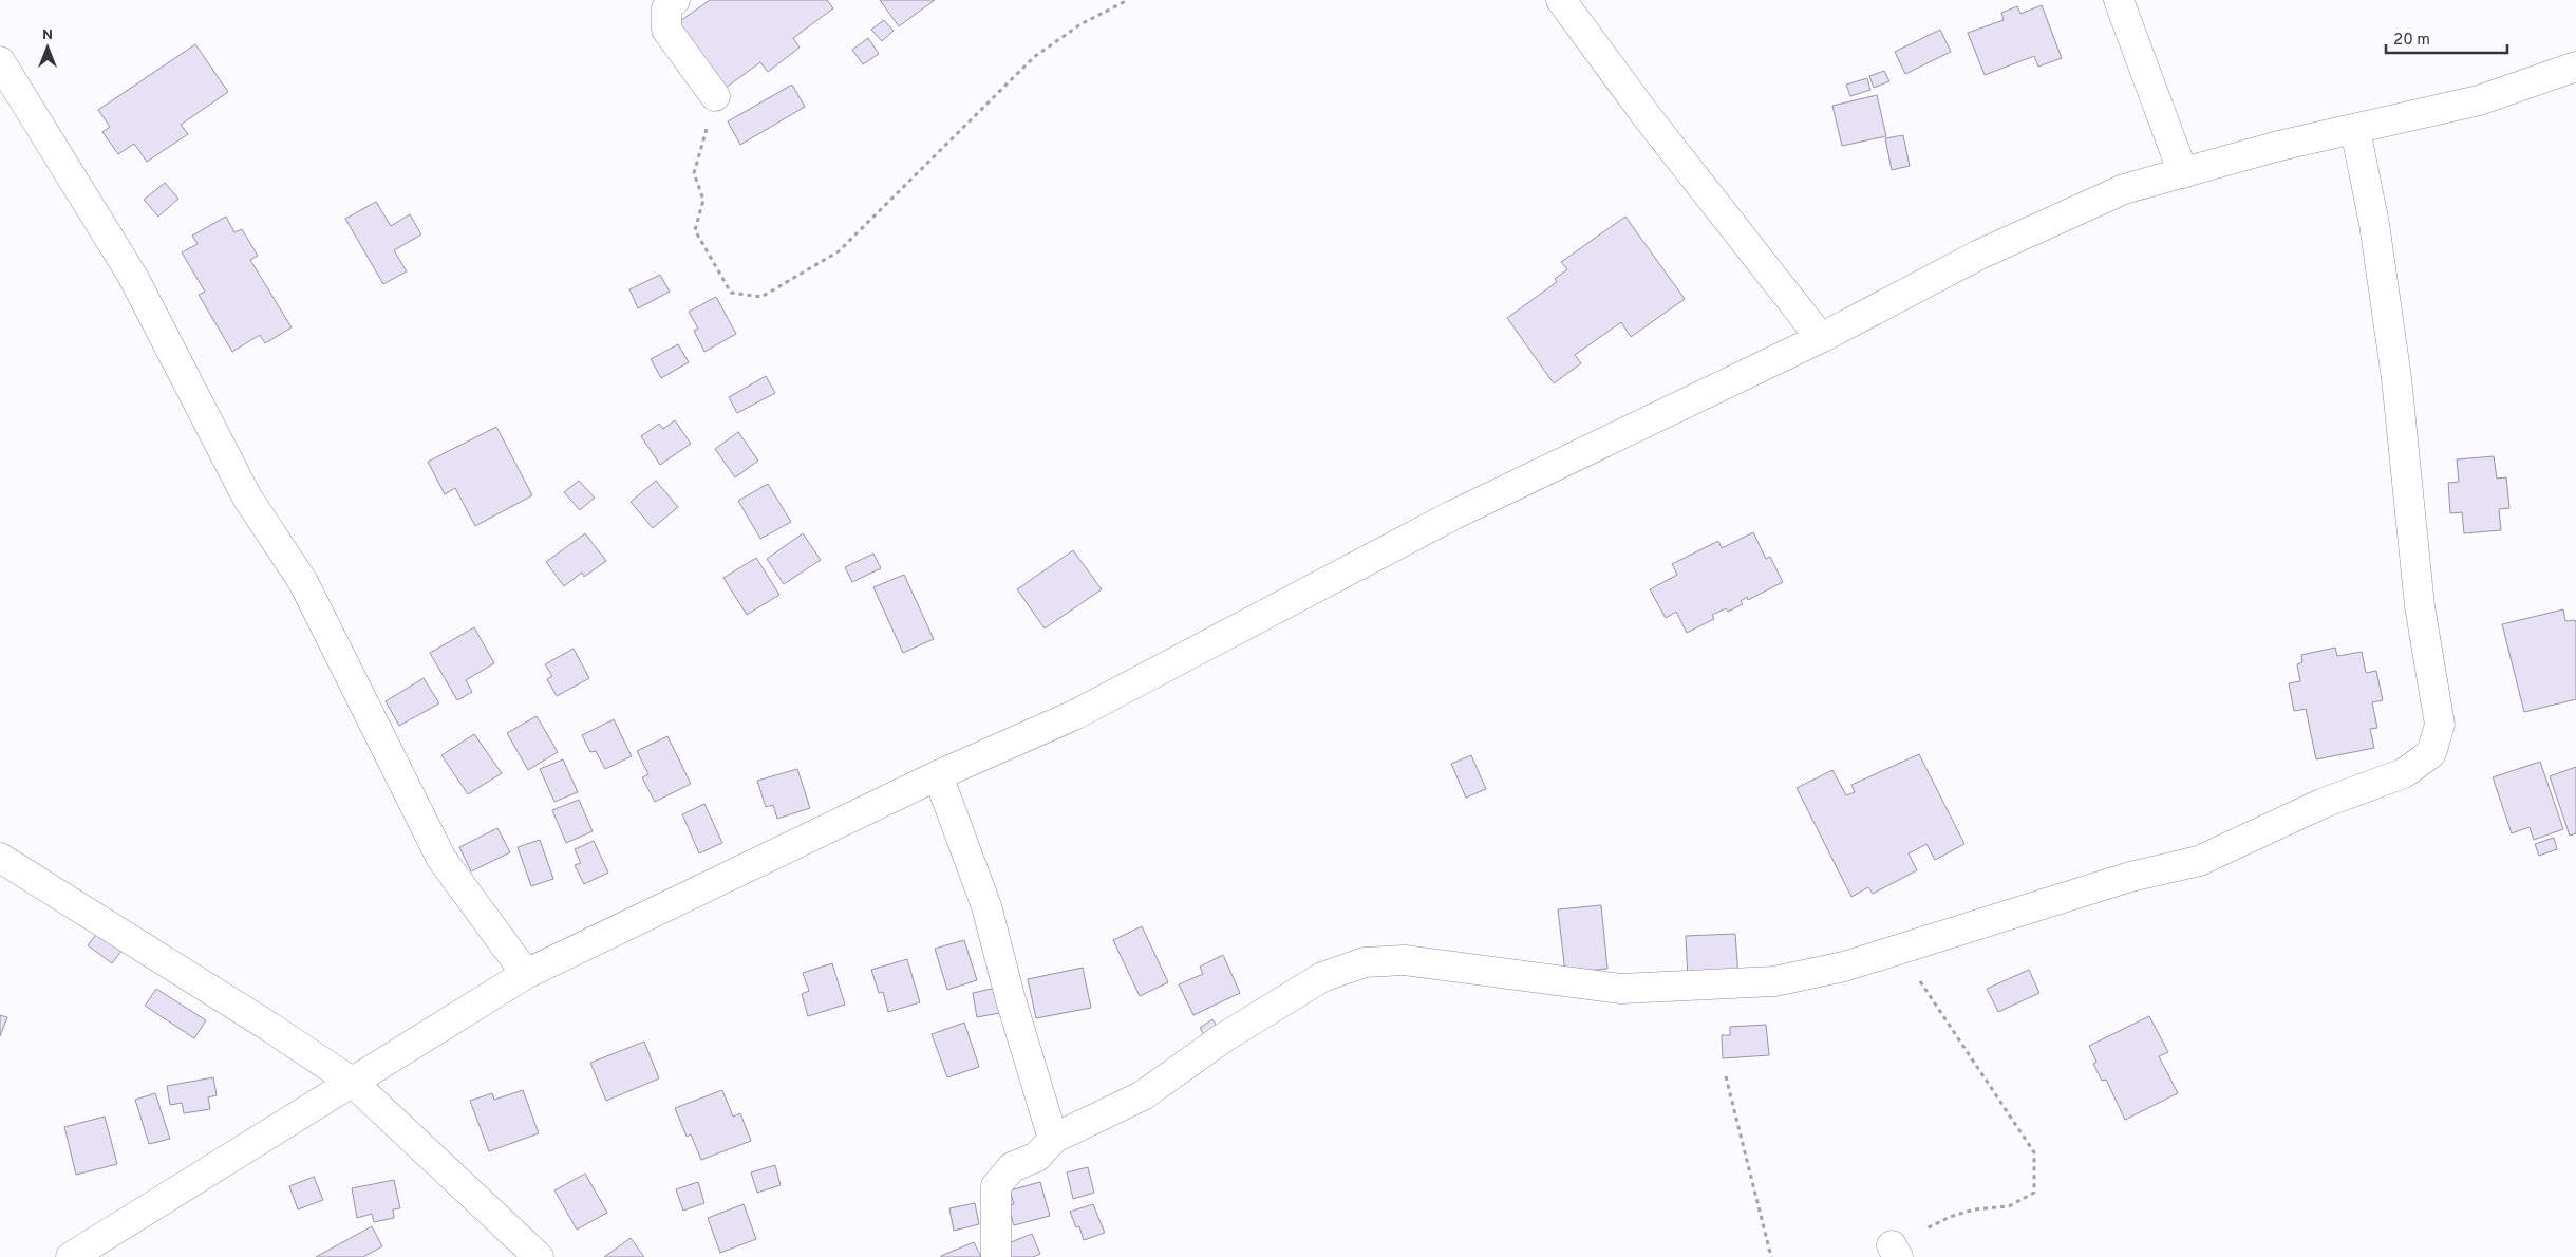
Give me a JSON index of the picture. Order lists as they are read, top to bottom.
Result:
{
  "scale_bar": "20 m",
  "north": "top"
}
